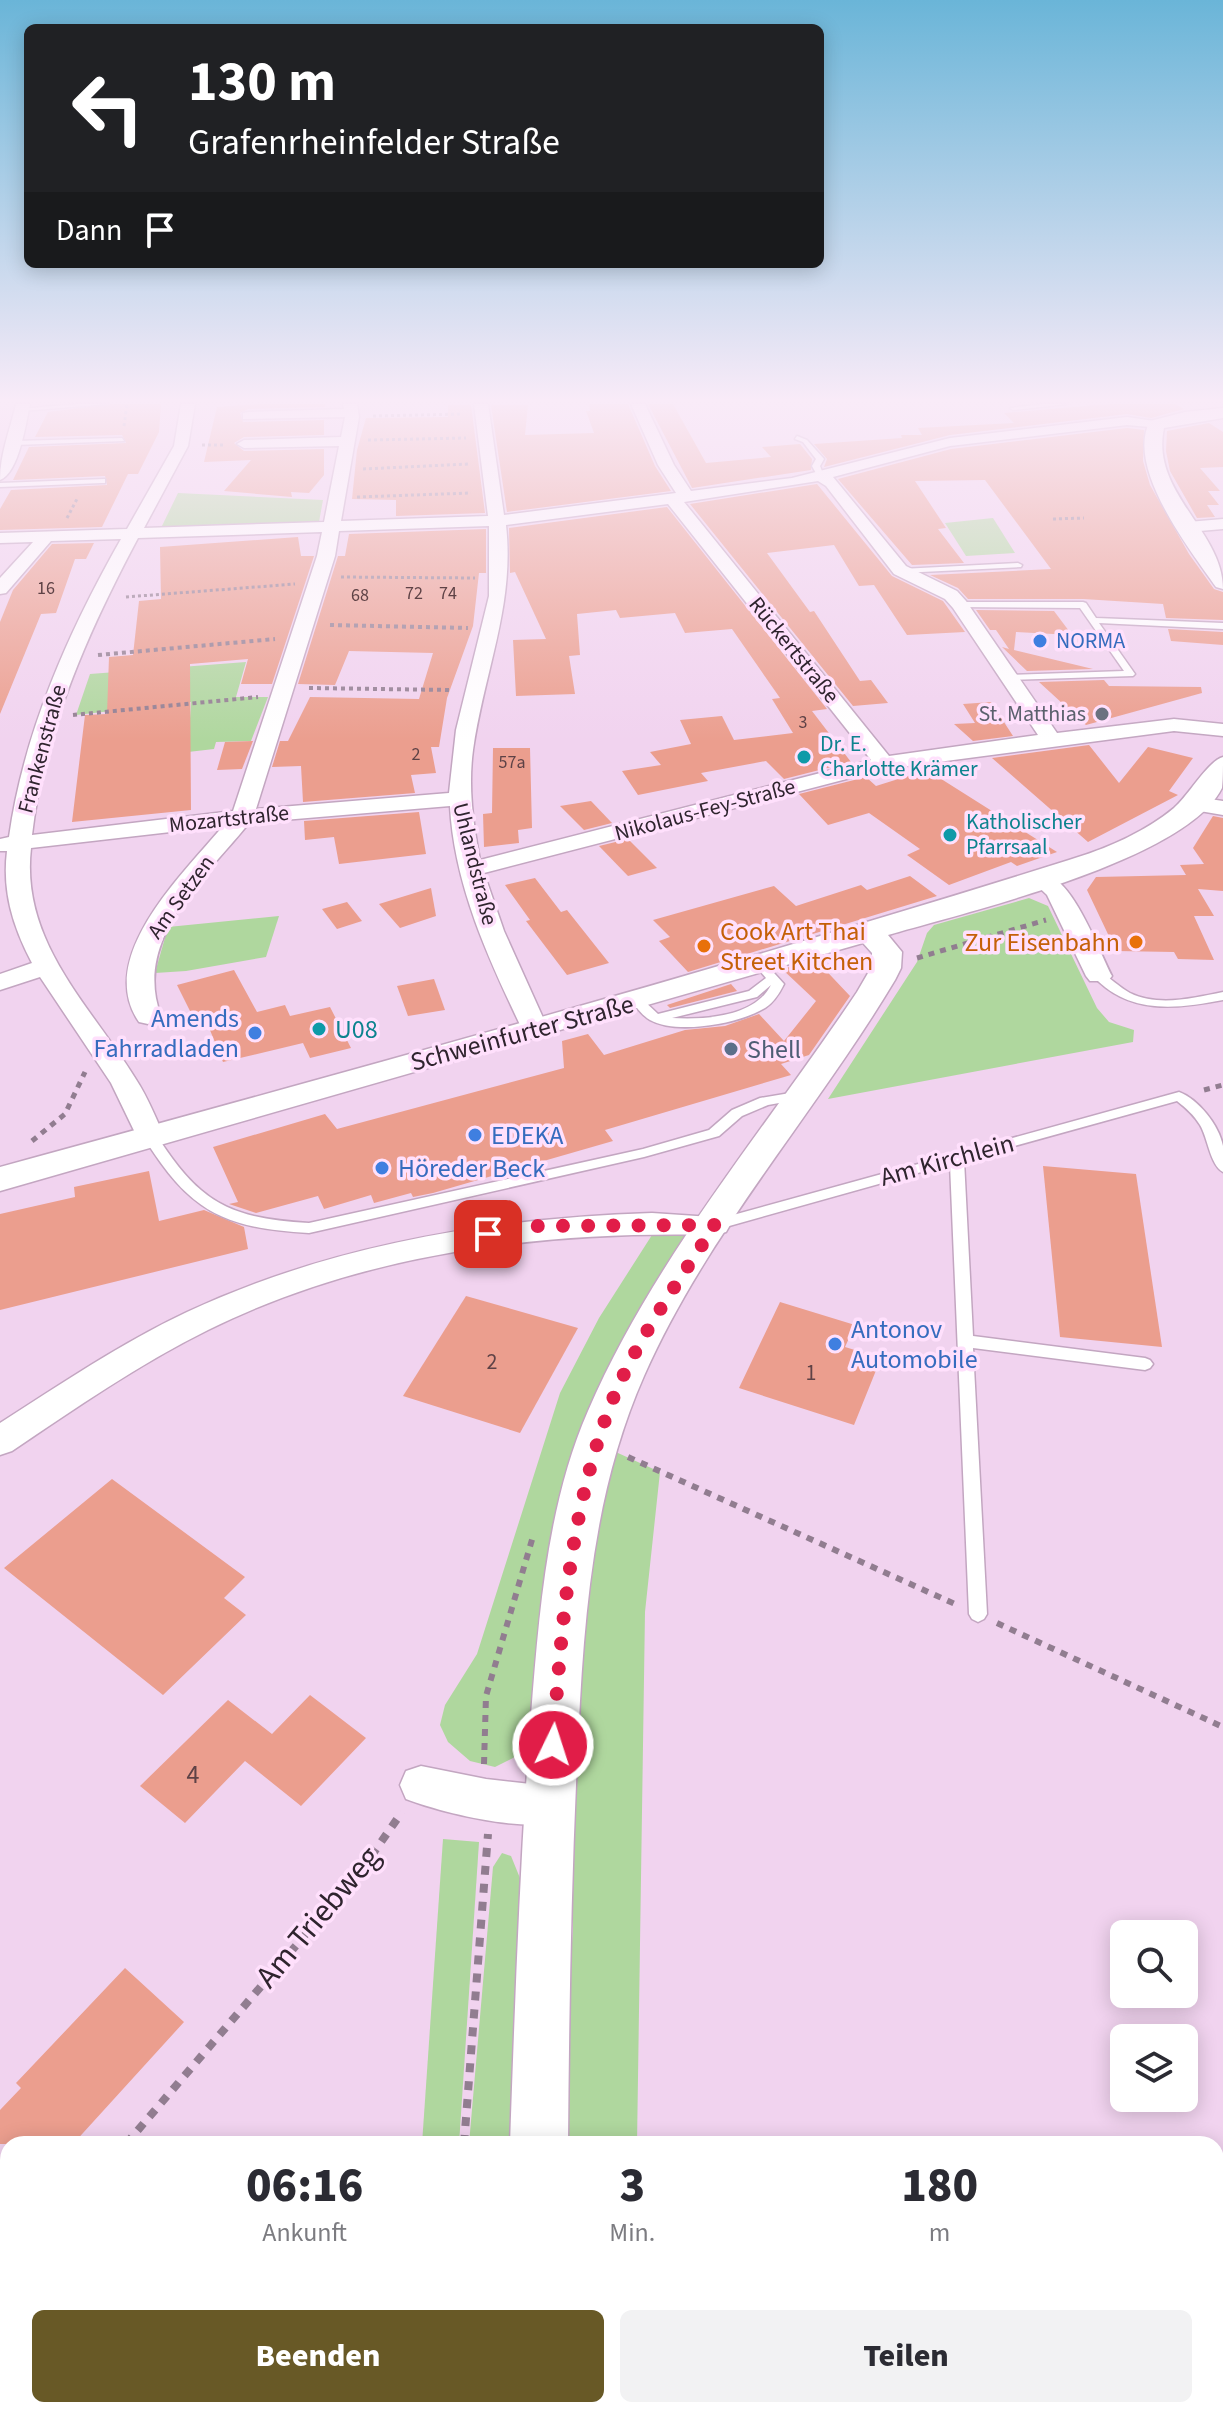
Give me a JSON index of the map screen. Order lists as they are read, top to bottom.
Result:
{
  "streets": {
    "street": [
      "Rückertstraße",
      "Frankenstraße",
      "Nikolaus-Fey-Straße",
      "Mozartstraße",
      "Uhlandstraße",
      "Am Setzen",
      "Schweinfurter Straße"
    ],
    "lane": ["Am Kirchlein"],
    "path": ["Am Triebweg"]
  },
  "crossings": [
    ["Rückertstraße", "Nikolaus-Fey-Straße"],
    ["Frankenstraße", "Mozartstraße"],
    ["Frankenstraße", "Schweinfurter Straße"],
    ["Nikolaus-Fey-Straße", "Uhlandstraße"],
    ["Mozartstraße", "Uhlandstraße"],
    ["Mozartstraße", "Am Setzen"],
    ["Uhlandstraße", "Schweinfurter Straße"]
  ],
  "places": [
    "NORMA",
    "St. Matthias",
    "Dr. E. Charlotte Krämer",
    "Katholischer Pfarrsaal",
    "Zur Eisenbahn",
    "Cook Art Thai Street Kitchen",
    "U08",
    "Amends Fahrradladen",
    "Shell",
    "EDEKA",
    "Höreder Beck",
    "Antonov Automobile"
  ],
  "house_numbers": [
    "16",
    "72",
    "74",
    "68",
    "3",
    "2",
    "57a",
    "2",
    "1",
    "4"
  ],
  "page": {
    "turn": ["130 m", "Grafenrheinfelder Straße"],
    "then": "Dann",
    "eta": [
      "06:16",
      "Ankunft",
      "3",
      "Min.",
      "180",
      "m"
    ],
    "buttons": ["Beenden", "Teilen"]
  }
}
